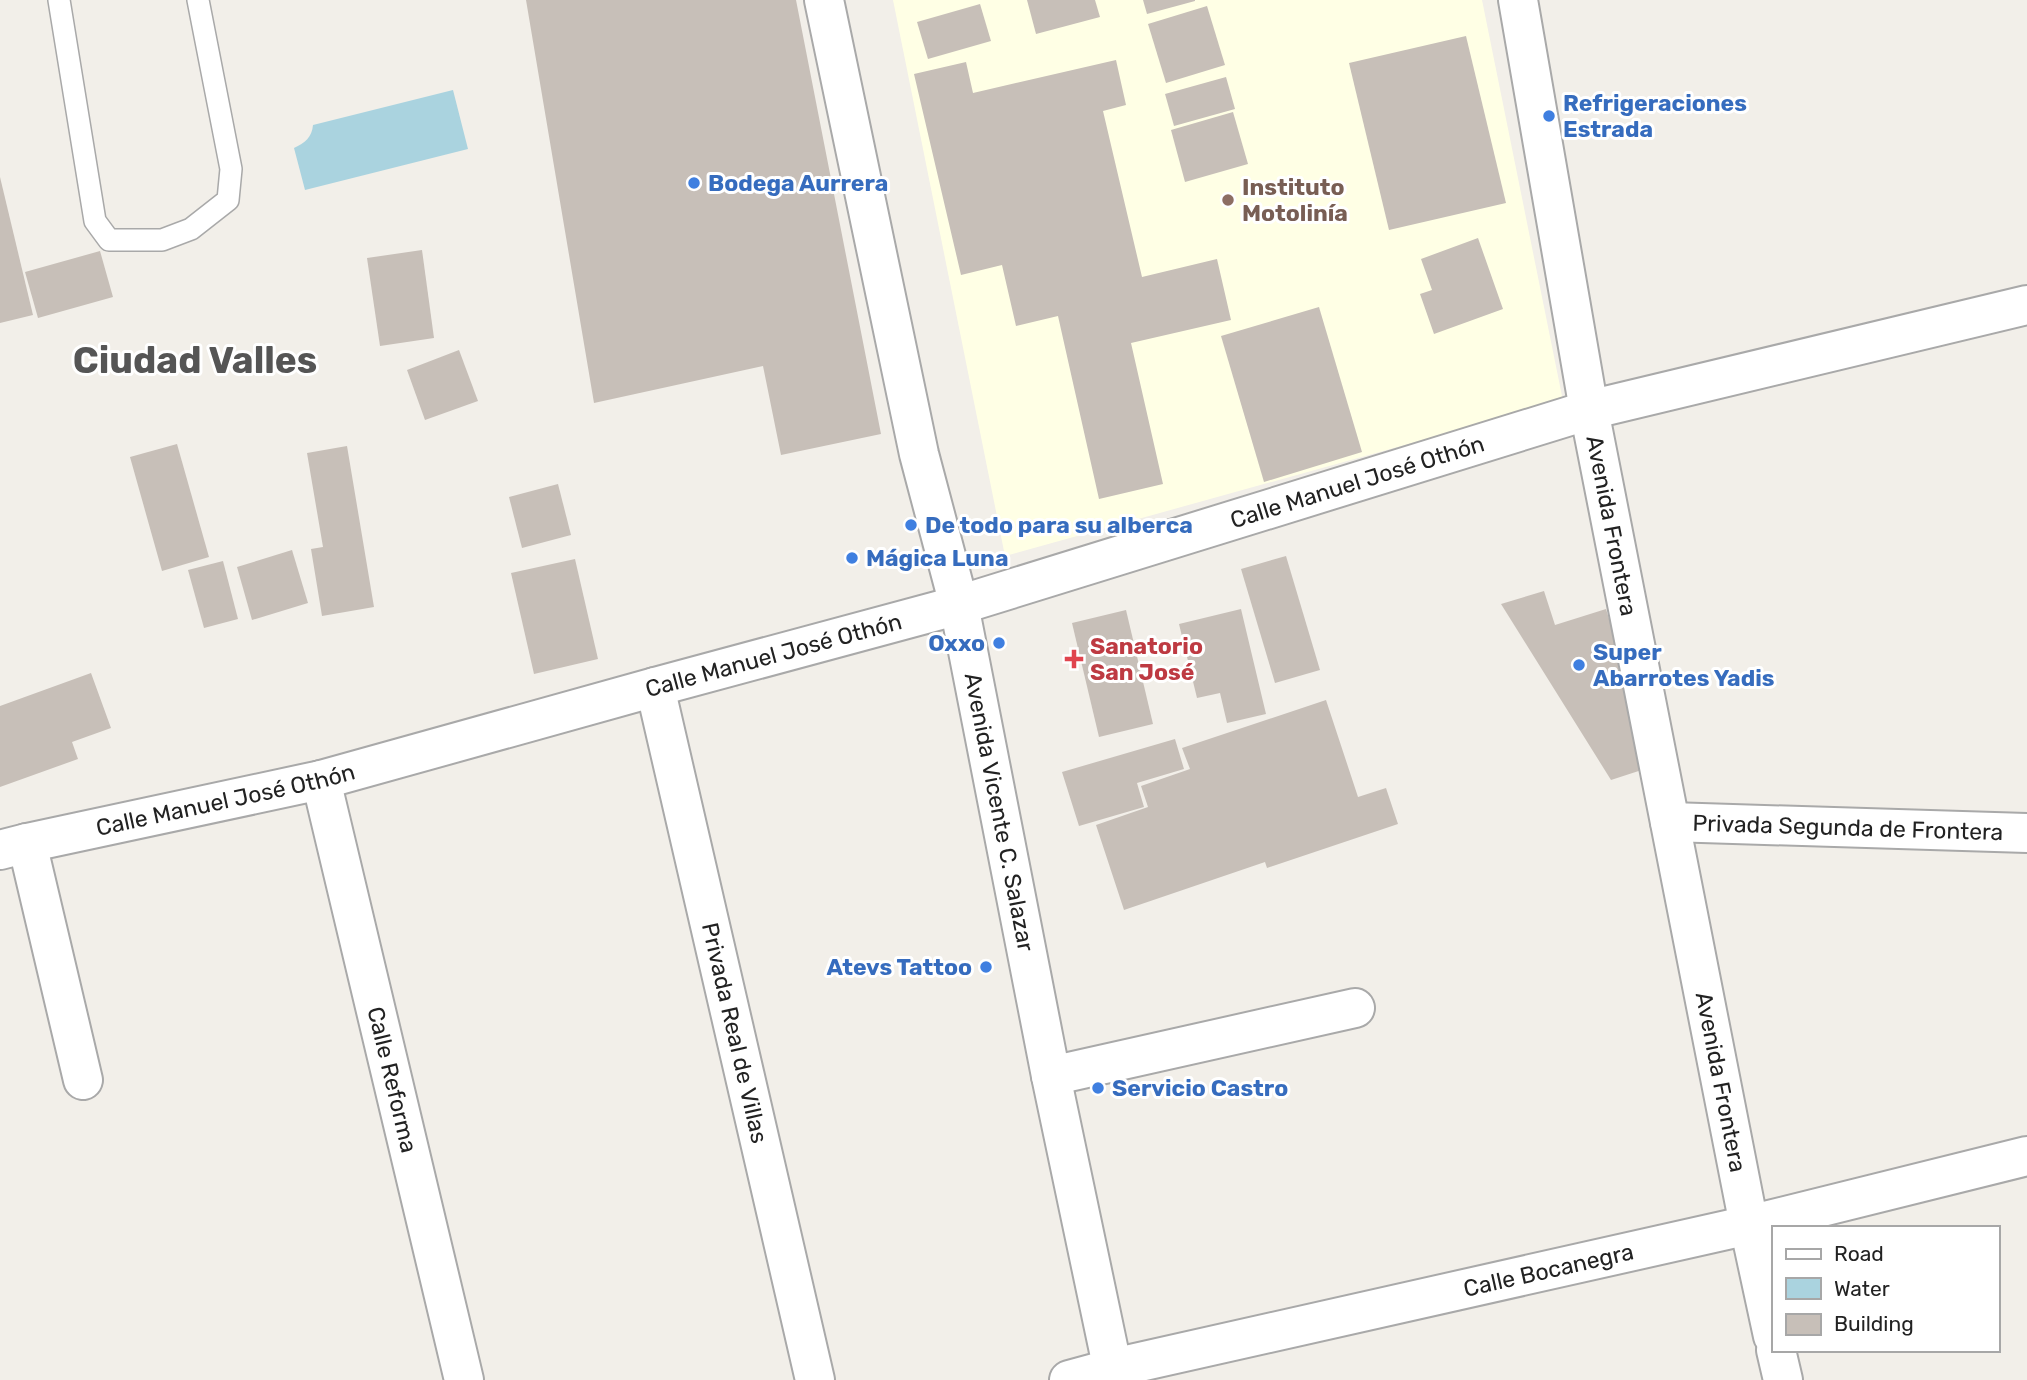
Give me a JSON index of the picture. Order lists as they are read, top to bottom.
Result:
{
  "streets": {
    "street": [
      "Calle Manuel José Othón",
      "Avenida Frontera",
      "Avenida Vicente C. Salazar",
      "Privada Segunda de Frontera",
      "Privada Real de Villas",
      "Calle Reforma",
      "Calle Bocanegra"
    ]
  },
  "crossings": [
    ["Calle Manuel José Othón", "Avenida Frontera"],
    ["Calle Manuel José Othón", "Avenida Vicente C. Salazar"],
    ["Calle Manuel José Othón", "Privada Real de Villas"],
    ["Calle Manuel José Othón", "Calle Reforma"],
    ["Avenida Frontera", "Privada Segunda de Frontera"],
    ["Avenida Frontera", "Calle Bocanegra"],
    ["Avenida Vicente C. Salazar", "Calle Bocanegra"]
  ],
  "districts": ["Ciudad Valles"],
  "places": {
    "other": [
      "Refrigeraciones Estrada",
      "Bodega Aurrera",
      "Instituto Motolinía",
      "De todo para su alberca",
      "Mágica Luna",
      "Oxxo",
      "Super Abarrotes Yadis",
      "Atevs Tattoo",
      "Servicio Castro"
    ],
    "health": ["Sanatorio San José"]
  },
  "legend": ["Road", "Water", "Building"]
}
